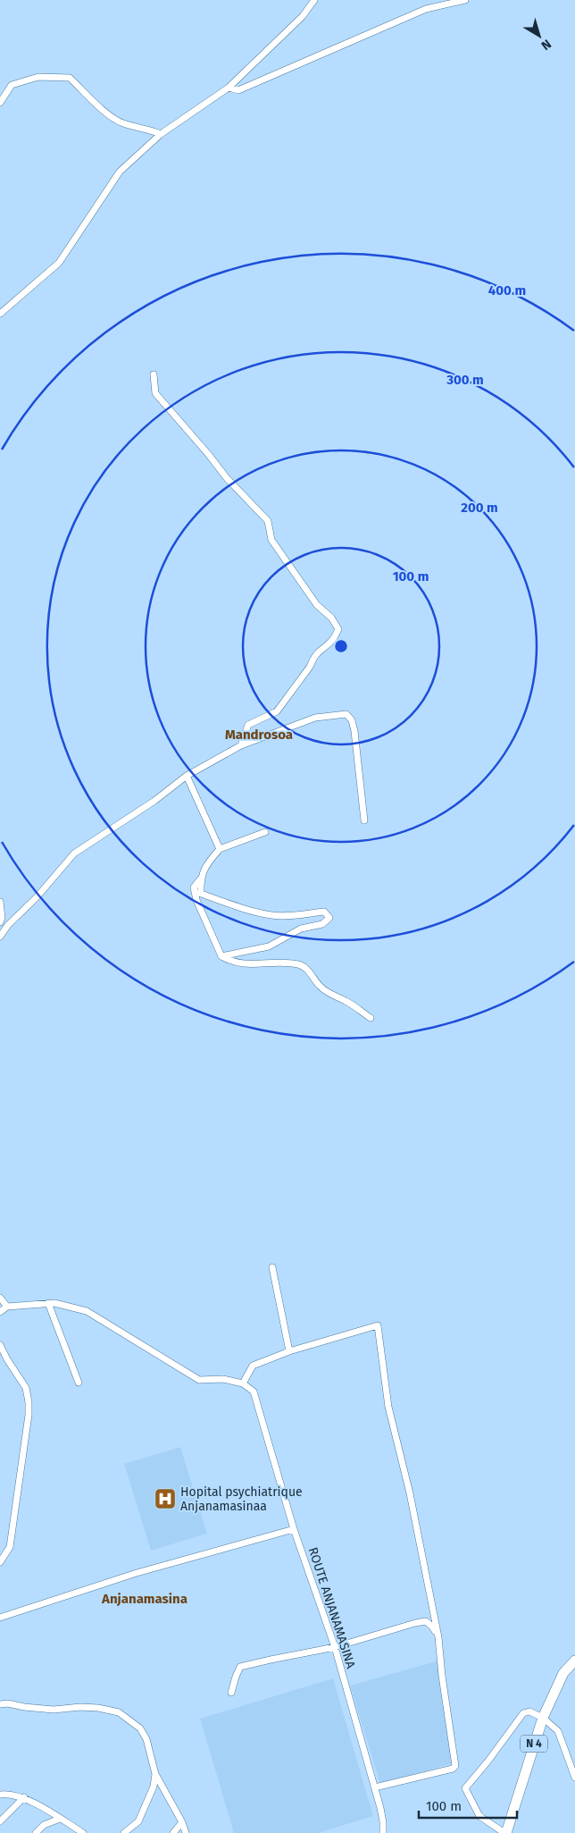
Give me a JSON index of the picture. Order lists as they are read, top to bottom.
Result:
{
  "streets": {
    "main road": ["N 4"],
    "street": ["ROUTE ANJANAMASINA"]
  },
  "districts": ["Mandrosoa", "Anjanamasina"],
  "places": {
    "hospital": ["Hopital psychiatrique Anjanamasinaa"]
  },
  "scale_bar": "100 m",
  "north": "bottom right",
  "rings": [
    "400 m",
    "300 m",
    "200 m",
    "100 m"
  ]
}
